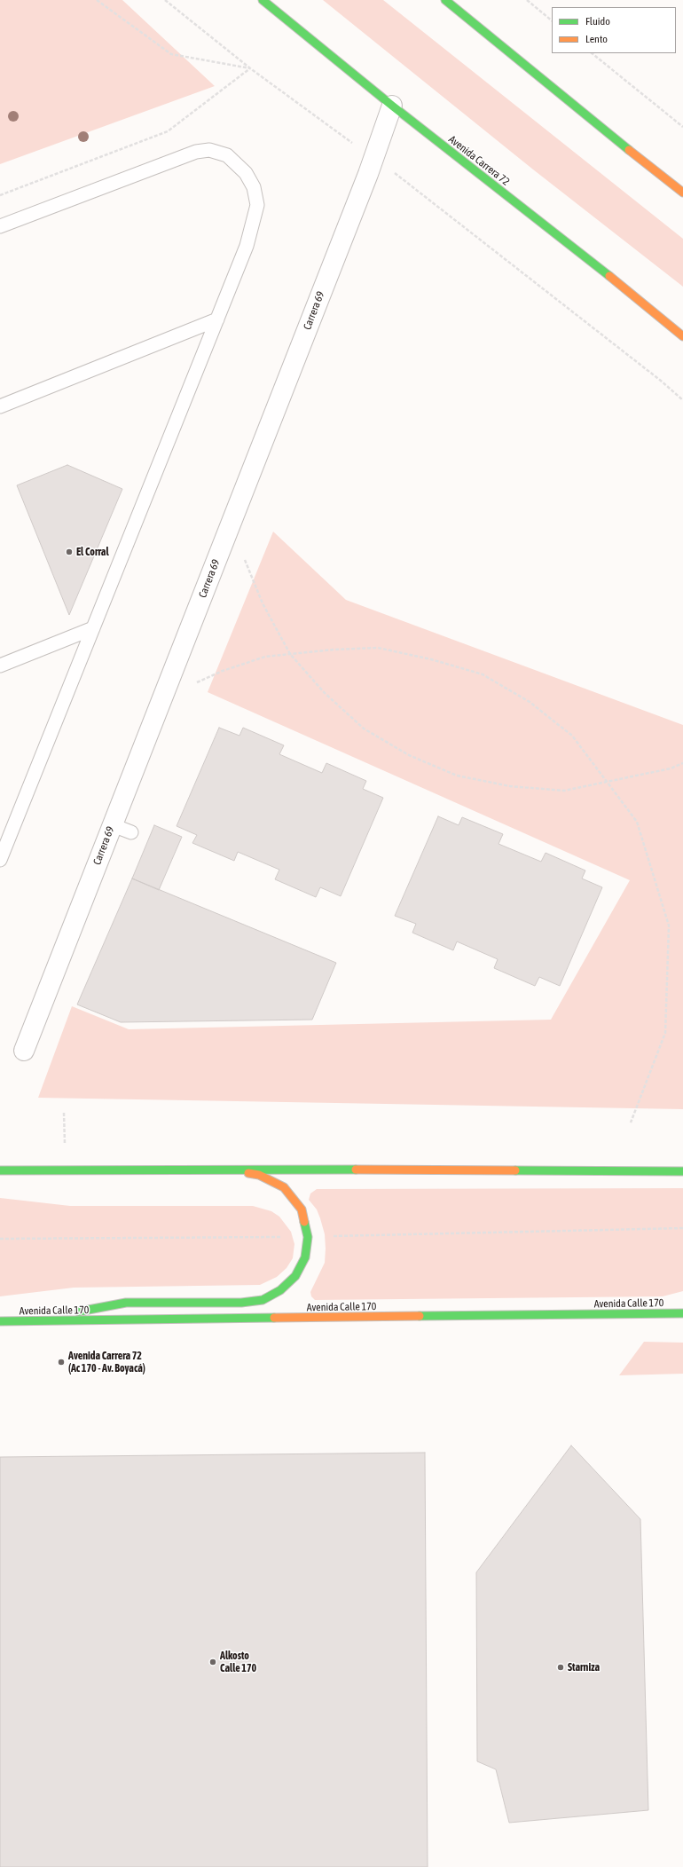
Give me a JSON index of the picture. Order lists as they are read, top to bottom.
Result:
{
  "streets": {
    "main road": ["Avenida Carrera 72", "Avenida Calle 170"],
    "street": ["Carrera 69"]
  },
  "crossings": [
    ["Avenida Carrera 72", "Carrera 69"]
  ],
  "places": [
    "El Corral",
    "Avenida Carrera 72 (Ac 170 - Av. Boyacá)",
    "Alkosto Calle 170",
    "Starniza"
  ],
  "legend": ["Fluido", "Lento"]
}
